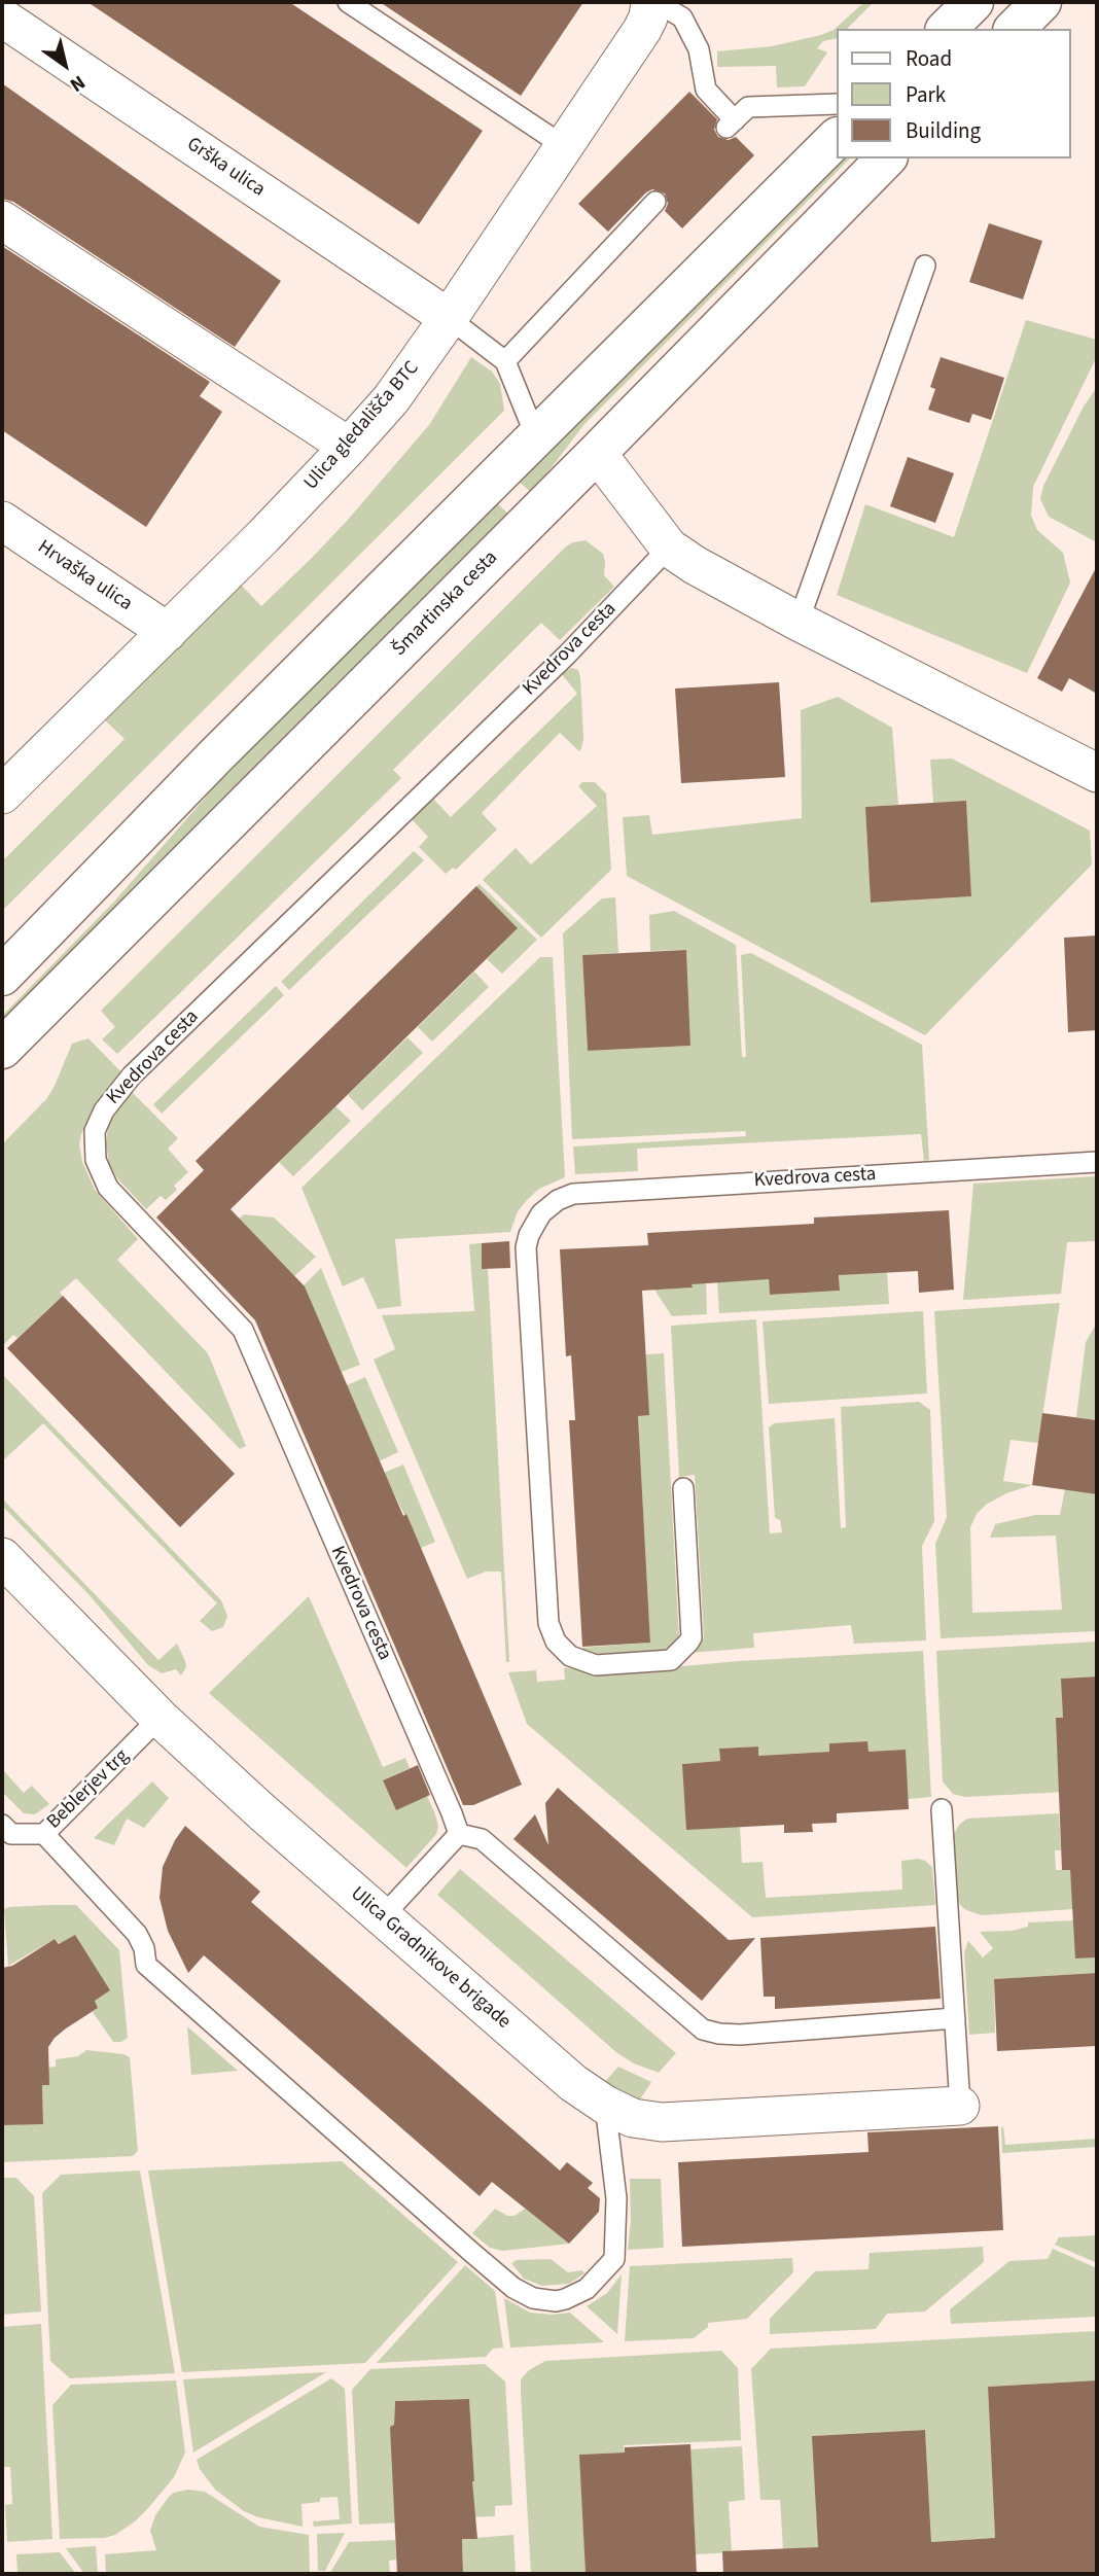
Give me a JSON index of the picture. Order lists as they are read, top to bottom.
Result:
{
  "streets": {
    "main road": ["Šmartinska cesta"],
    "street": [
      "Grška ulica",
      "Ulica gledališča BTC",
      "Hrvaška ulica",
      "Ulica Gradnikove brigade"
    ],
    "lane": ["Kvedrova cesta", "Beblerjev trg"]
  },
  "crossings": [
    ["Grška ulica", "Ulica gledališča BTC"],
    ["Ulica gledališča BTC", "Hrvaška ulica"],
    ["Beblerjev trg", "Ulica Gradnikove brigade"]
  ],
  "legend": ["Road", "Park", "Building"],
  "north": "bottom right"
}
